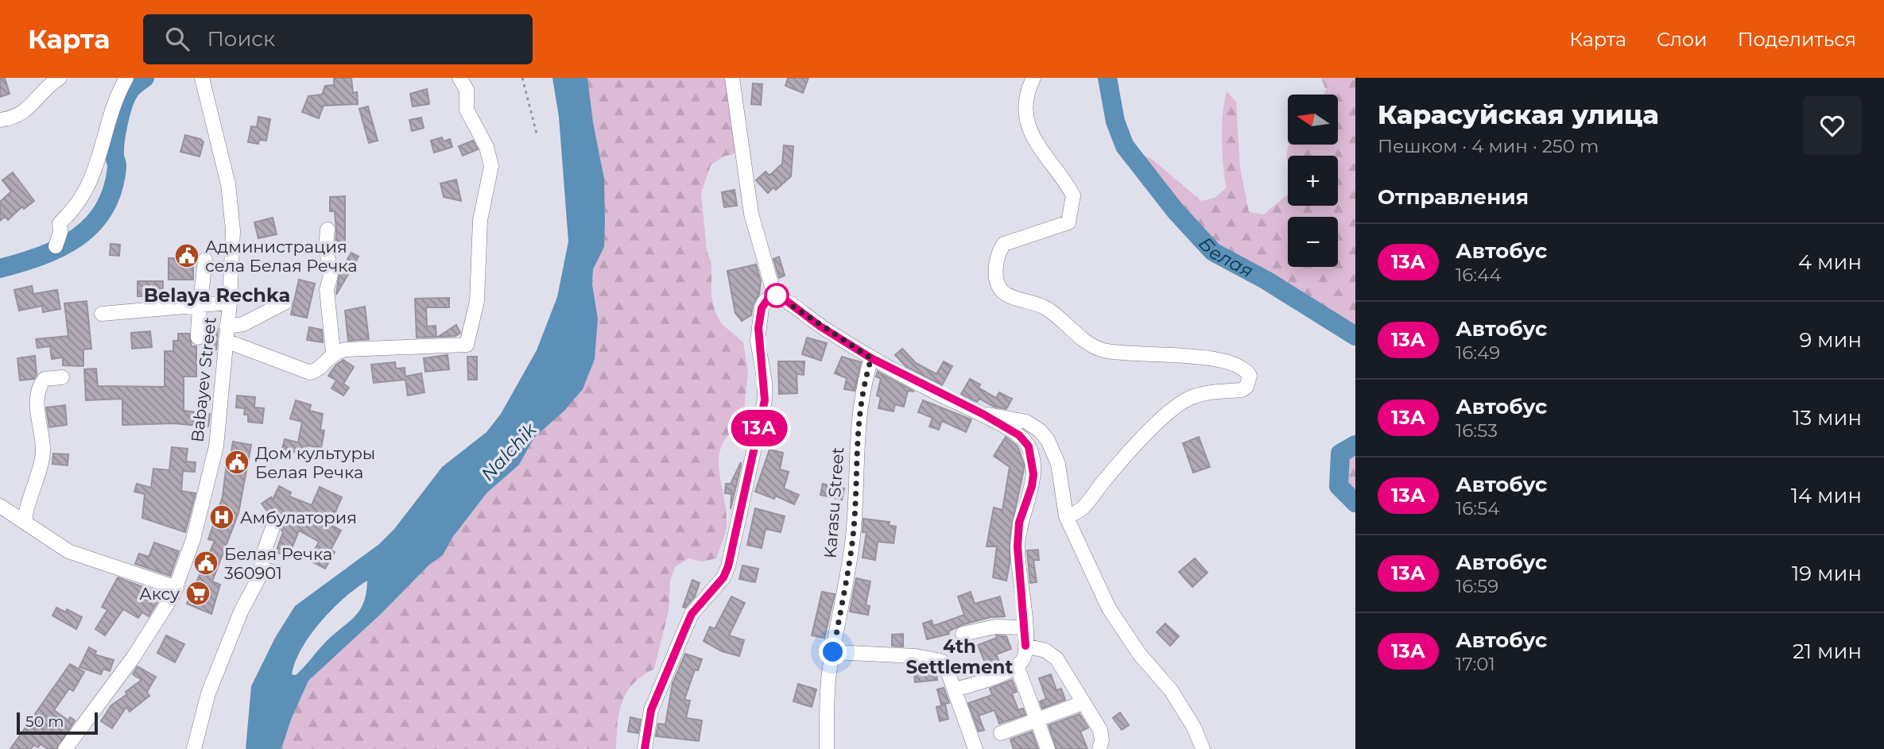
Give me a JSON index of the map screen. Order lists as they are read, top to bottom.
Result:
{
  "streets": {
    "street": ["Babayev Street", "Karasu Street"]
  },
  "districts": ["Belaya Rechka", "4th Settlement"],
  "water": ["Белая", "Nalchik"],
  "places": {
    "public building": ["Администрация села Белая Речка", "Дом культуры Белая Речка", "Белая Речка 360901"],
    "hospital": ["Амбулатория"],
    "supermarket": ["Аксу"]
  },
  "lines": ["bus line 13А"],
  "scale_bar": "50 m",
  "north": "left",
  "page": {
    "header": "Карта",
    "search": "Поиск",
    "nav": ["Карта", "Слои", "Поделиться"],
    "on_map": "13А",
    "heading": [
      ["Карасуйская улица", "Пешком · 4 мин · 250 m"],
      "Отправления"
    ],
    "map_buttons": ["+", "−"],
    "list": [
      {
        "mark": "13А",
        "name": "Автобус",
        "note": "16:44",
        "value": "4 мин"
      },
      {
        "mark": "13А",
        "name": "Автобус",
        "note": "16:49",
        "value": "9 мин"
      },
      {
        "mark": "13А",
        "name": "Автобус",
        "note": "16:53",
        "value": "13 мин"
      },
      {
        "mark": "13А",
        "name": "Автобус",
        "note": "16:54",
        "value": "14 мин"
      },
      {
        "mark": "13А",
        "name": "Автобус",
        "note": "16:59",
        "value": "19 мин"
      },
      {
        "mark": "13А",
        "name": "Автобус",
        "note": "17:01",
        "value": "21 мин"
      }
    ],
    "scale": "50 m"
  }
}
